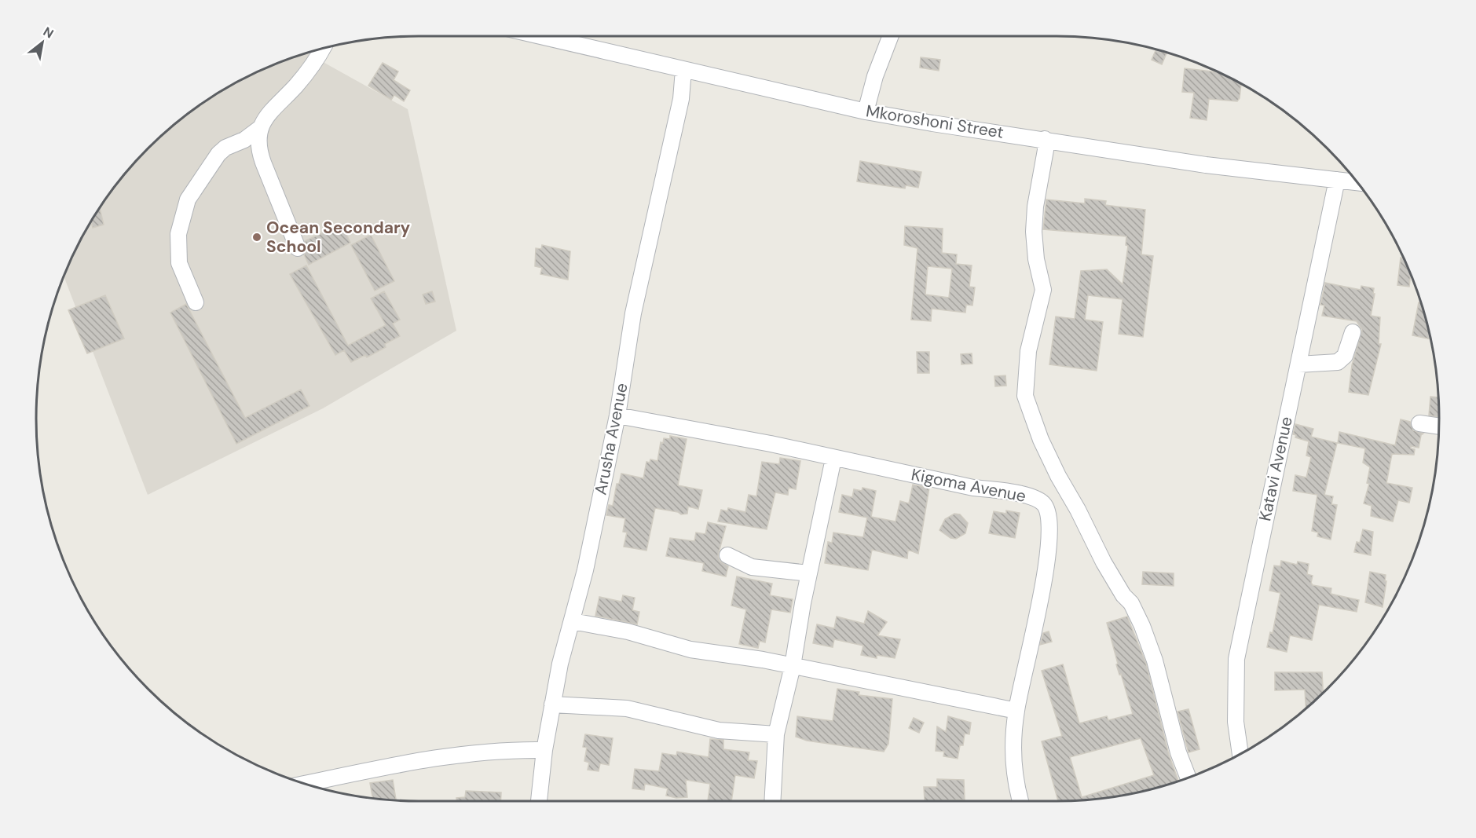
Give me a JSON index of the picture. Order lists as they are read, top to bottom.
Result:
{
  "streets": {
    "street": [
      "Mkoroshoni Street",
      "Arusha Avenue",
      "Katavi Avenue",
      "Kigoma Avenue"
    ]
  },
  "crossings": [
    ["Mkoroshoni Street", "Arusha Avenue"],
    ["Mkoroshoni Street", "Katavi Avenue"],
    ["Arusha Avenue", "Kigoma Avenue"]
  ],
  "places": ["Ocean Secondary School"],
  "north": "top right"
}
